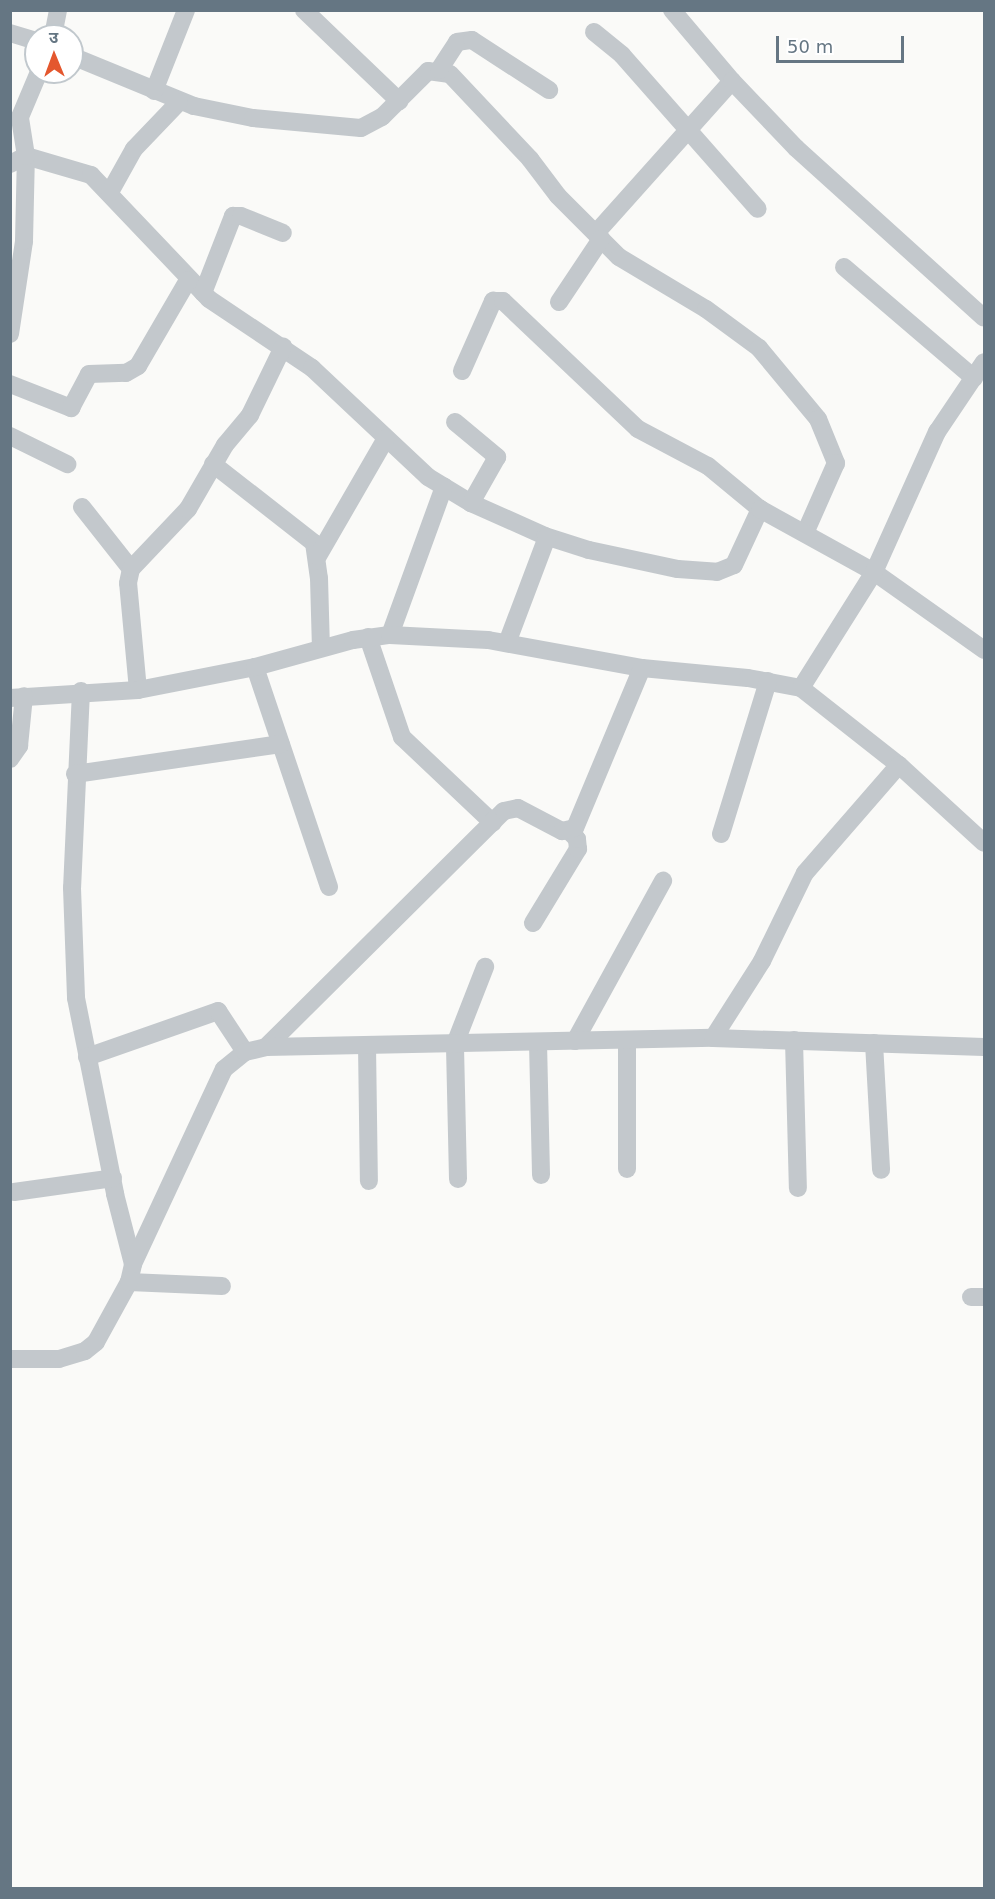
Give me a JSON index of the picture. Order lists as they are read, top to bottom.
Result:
{
  "scale_bar": "50 m",
  "north": "top"
}
